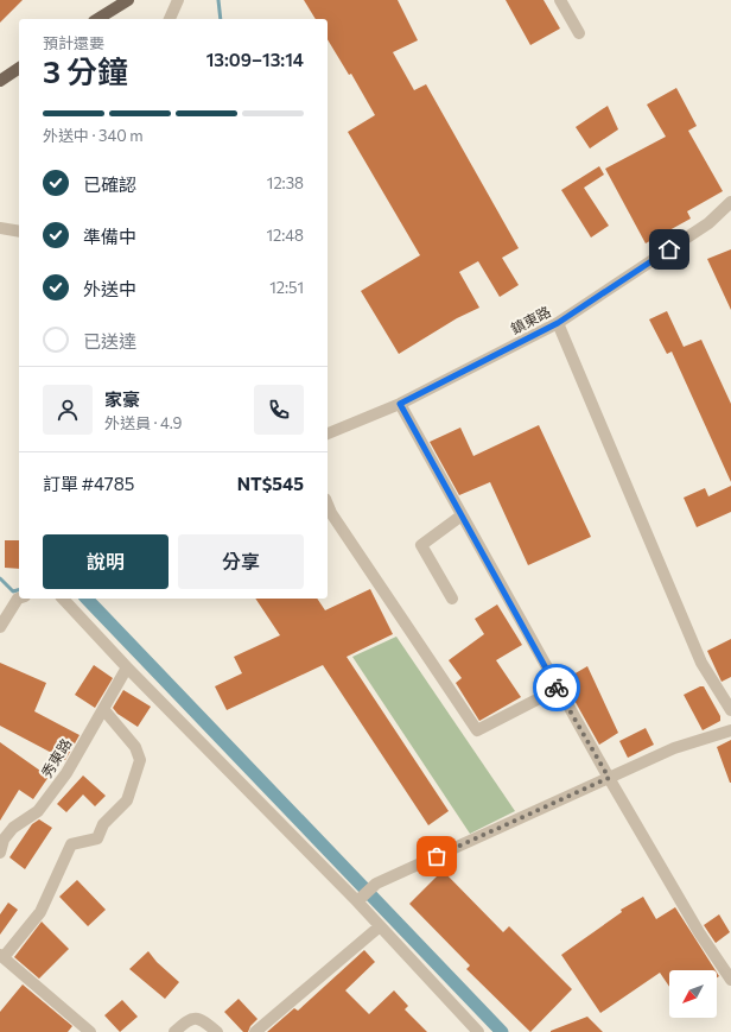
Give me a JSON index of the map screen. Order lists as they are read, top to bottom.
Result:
{
  "streets": {
    "street": ["鎮東路", "秀東路"]
  },
  "north": "bottom left",
  "page": {
    "heading": ["3 分鐘", "預計還要", "13:09–13:14"],
    "panel": [
      "家豪",
      "外送員 · 4.9",
      "訂單 #4785",
      "NT$545"
    ],
    "bar": "外送中 · 340 m",
    "list": [
      ["已確認", "12:38"],
      ["準備中", "12:48"],
      ["外送中", "12:51"],
      "已送達"
    ],
    "buttons": ["說明", "分享"]
  }
}
